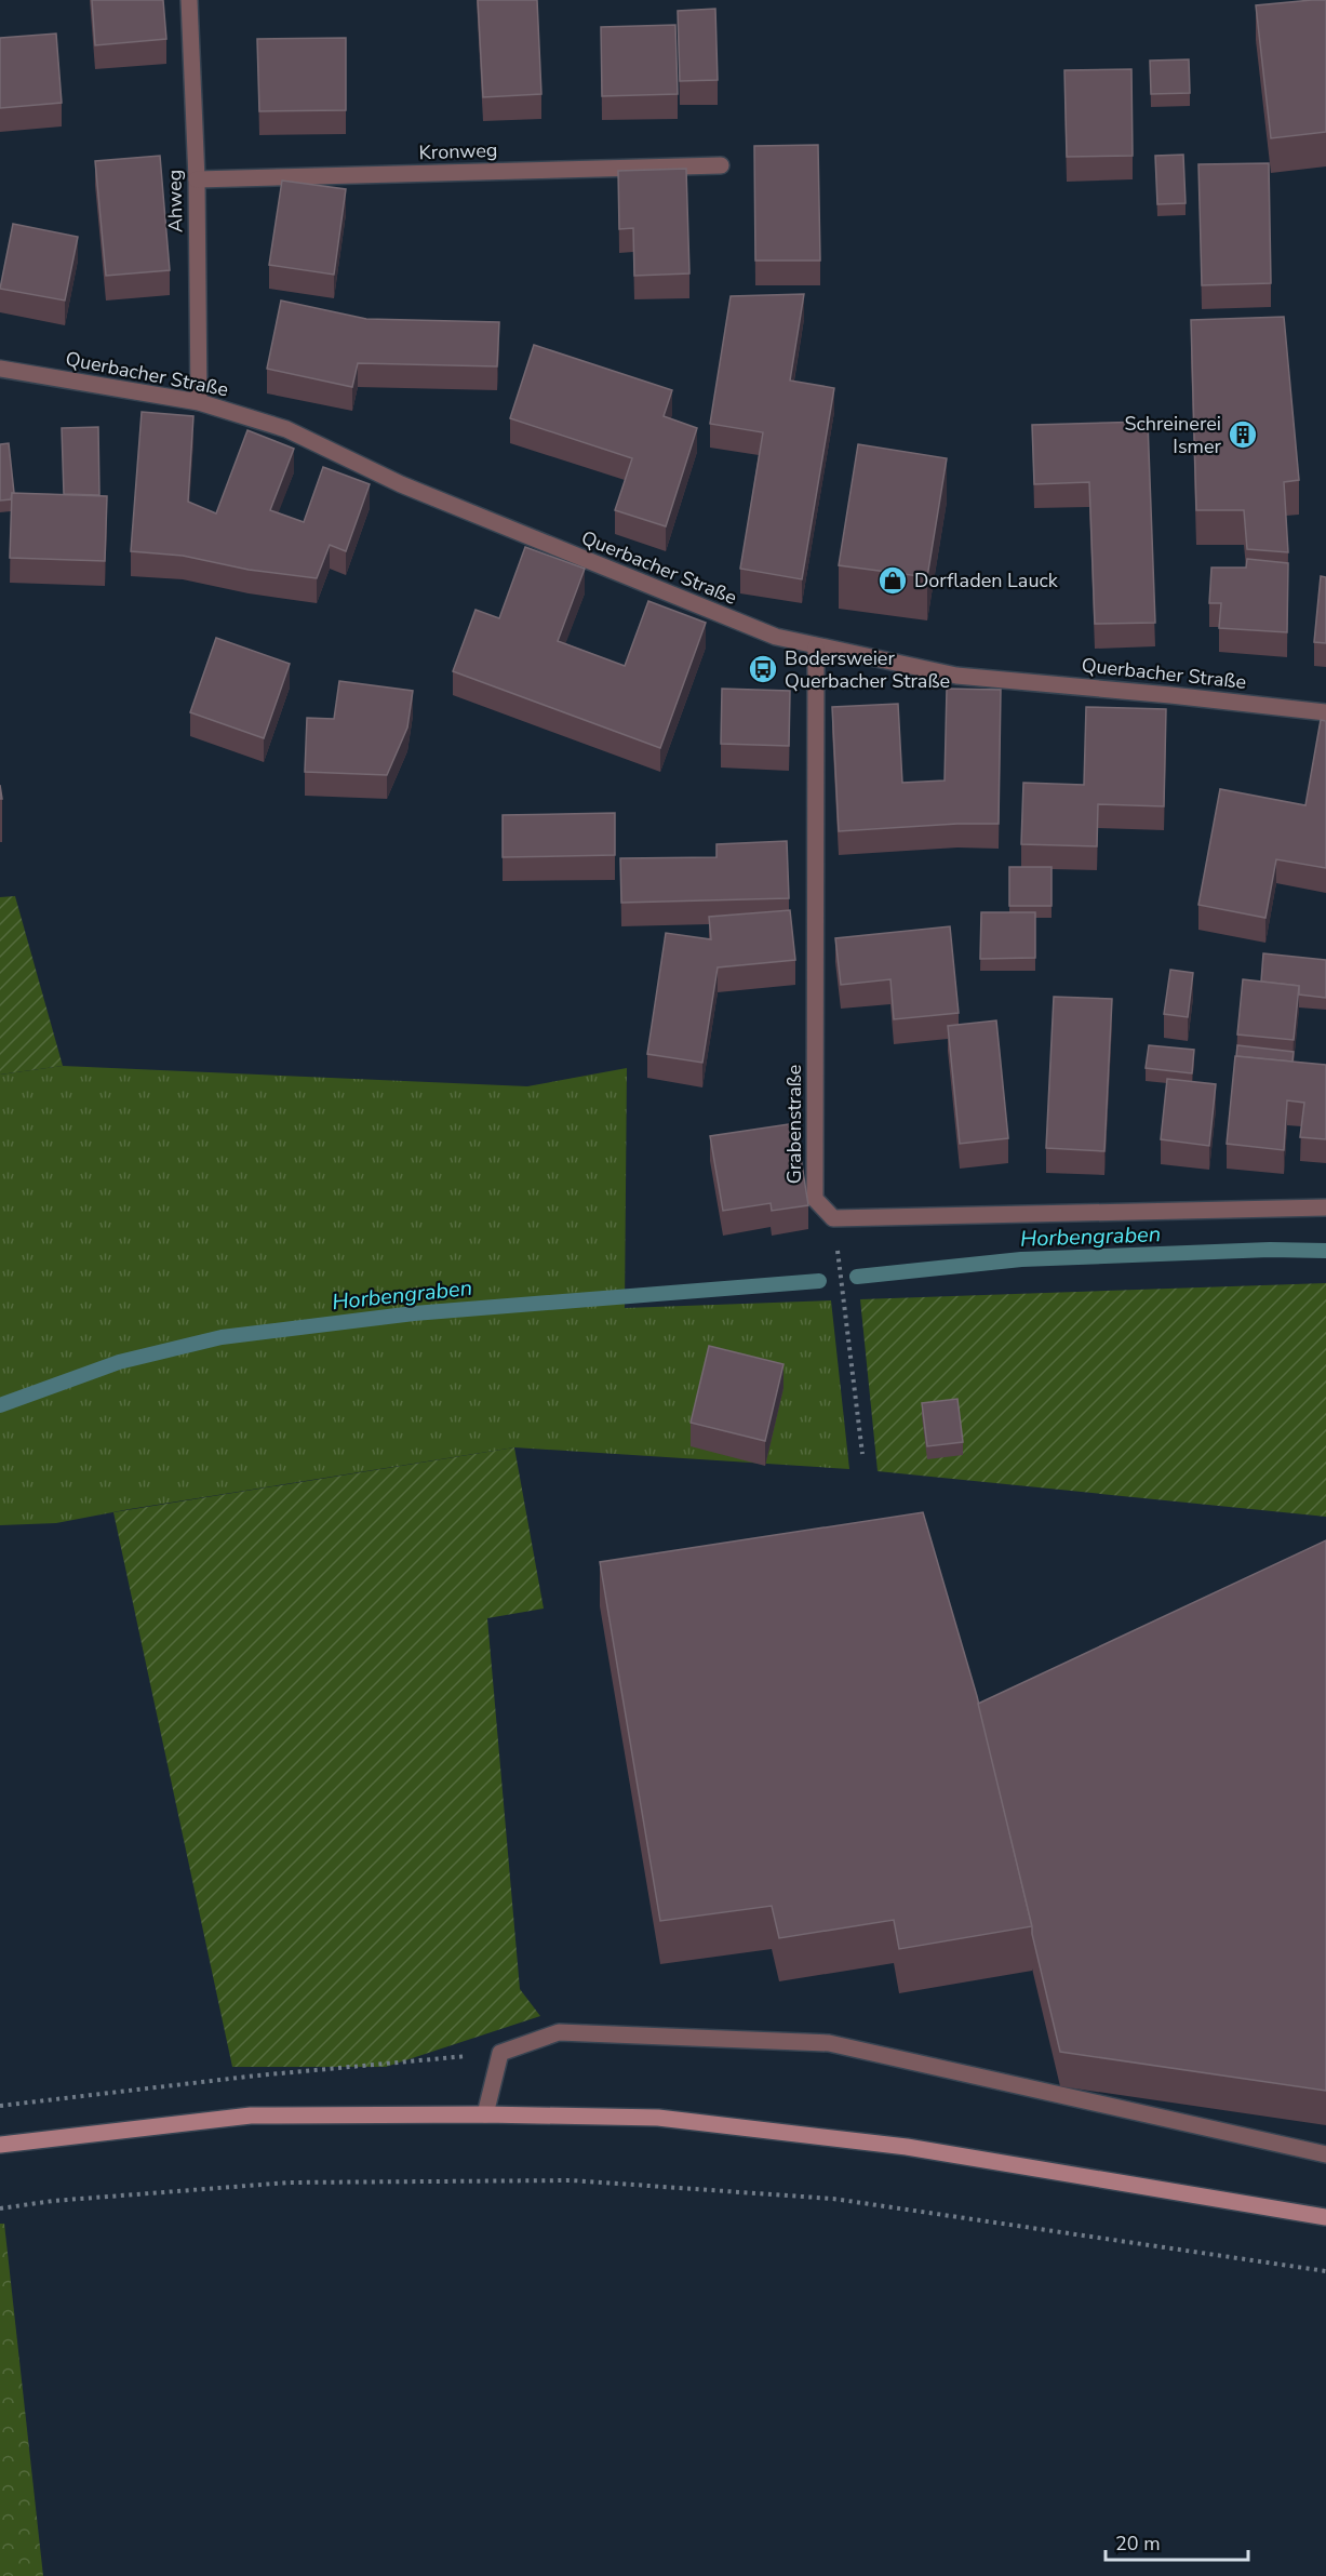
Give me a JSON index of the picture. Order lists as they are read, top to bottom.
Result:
{
  "streets": {
    "street": [
      "Kronweg",
      "Ahweg",
      "Querbacher Straße",
      "Grabenstraße"
    ]
  },
  "crossings": [
    ["Kronweg", "Ahweg"],
    ["Ahweg", "Querbacher Straße"],
    ["Querbacher Straße", "Grabenstraße"]
  ],
  "water": ["Horbengraben"],
  "places": {
    "building": ["Schreinerei Ismer"],
    "shop": ["Dorfladen Lauck"],
    "bus stop": ["Bodersweier Querbacher Straße"]
  },
  "scale_bar": "20 m"
}
